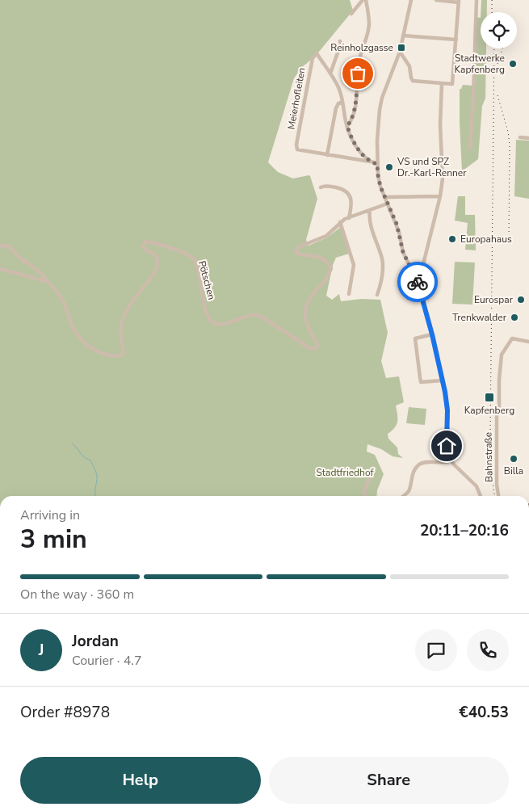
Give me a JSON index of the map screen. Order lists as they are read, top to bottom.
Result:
{
  "streets": {
    "street": ["Meierhofleiten", "Pötschen", "Bahnstraße"]
  },
  "parks": ["Stadtfriedhof"],
  "places": {
    "transit": ["Reinholzgasse", "Kapfenberg"],
    "other": [
      "Stadtwerke Kapfenberg",
      "VS und SPZ Dr.-Karl-Renner",
      "Europahaus",
      "Eurospar",
      "Trenkwalder",
      "Billa"
    ]
  },
  "page": {
    "heading": ["3 min", "Arriving in", "20:11–20:16"],
    "panel": [
      "Jordan",
      "Courier · 4.7",
      "Order #8978",
      "€40.53"
    ],
    "bar": "On the way · 360 m",
    "round": "J",
    "buttons": ["Help", "Share"]
  }
}
